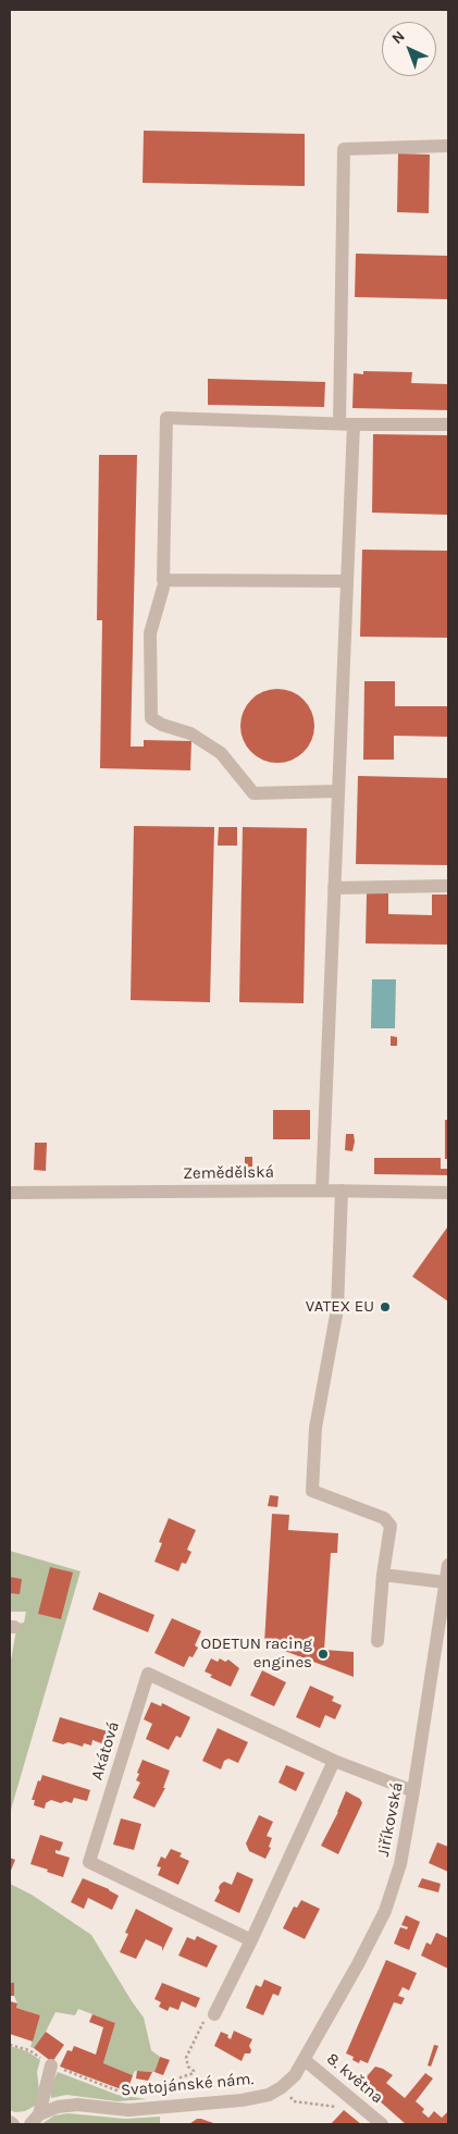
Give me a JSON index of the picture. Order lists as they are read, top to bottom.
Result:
{
  "streets": {
    "street": [
      "Zemědělská",
      "Akátová",
      "Jiříkovská",
      "8. května",
      "Svatojánské nám."
    ]
  },
  "crossings": [
    ["Akátová", "Jiříkovská"],
    ["Jiříkovská", "8. května"],
    ["Jiříkovská", "Svatojánské nám."],
    ["8. května", "Svatojánské nám."]
  ],
  "places": ["VATEX EU", "ODETUN racing engines"],
  "north": "top left"
}
